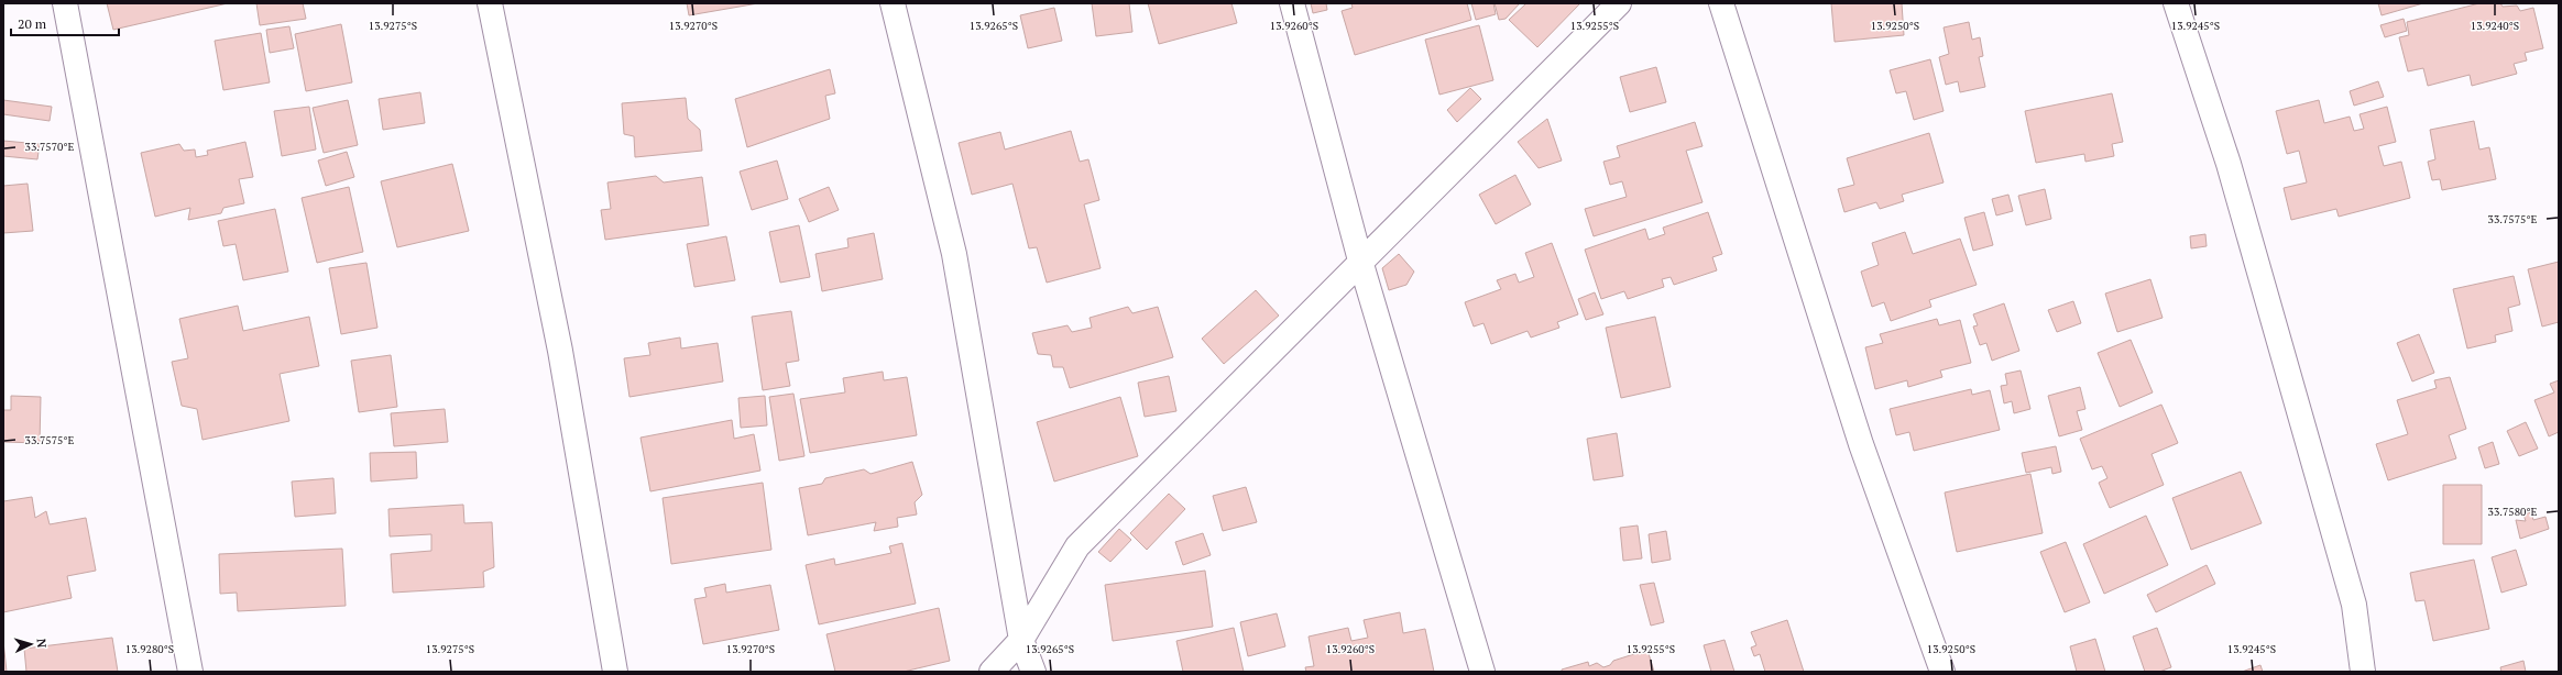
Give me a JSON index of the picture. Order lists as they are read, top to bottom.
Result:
{
  "scale_bar": "20 m",
  "north": "right",
  "coordinates": [
    "13.9275°S",
    "13.9270°S",
    "13.9265°S",
    "13.9260°S",
    "13.9255°S",
    "13.9250°S",
    "13.9245°S",
    "13.9240°S",
    "33.7570°E",
    "33.7575°E",
    "33.7580°E",
    "13.9280°S"
  ]
}
